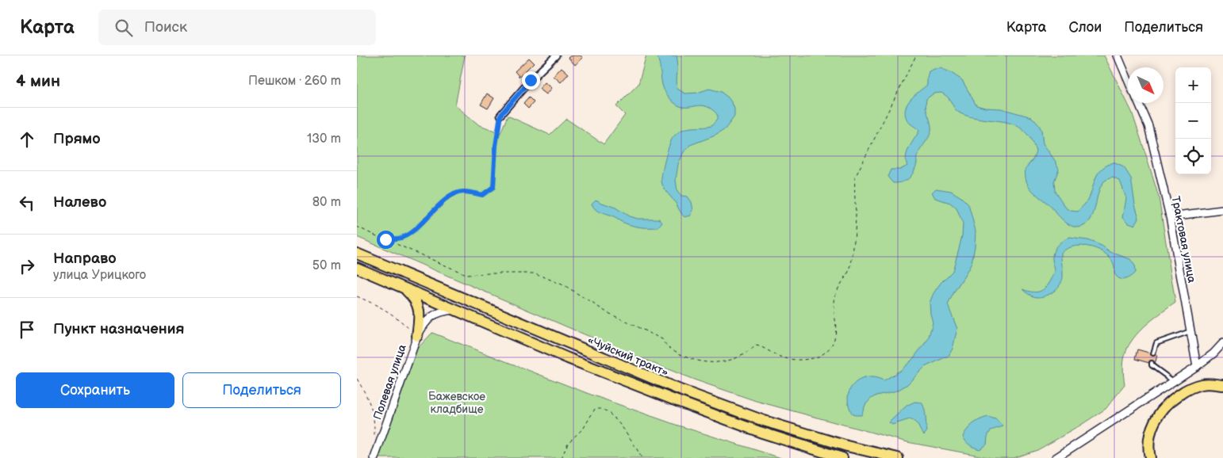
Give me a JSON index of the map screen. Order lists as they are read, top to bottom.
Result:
{
  "streets": {
    "highway": ["«Чуйский тракт»"],
    "street": ["Трактовая улица", "Полевая улица"]
  },
  "crossings": [
    ["«Чуйский тракт»", "Полевая улица"]
  ],
  "parks": ["Бажевское кладбище"],
  "north": "bottom right",
  "page": {
    "header": "Карта",
    "search": "Поиск",
    "nav": ["Карта", "Слои", "Поделиться"],
    "heading": ["4 мин", "Пешком · 260 m"],
    "map_buttons": ["+", "−"],
    "list": [
      ["Прямо", "130 m"],
      ["Налево", "80 m"],
      ["Направо", "улица Урицкого", "50 m"],
      "Пункт назначения"
    ],
    "buttons": ["Сохранить", "Поделиться"]
  }
}
